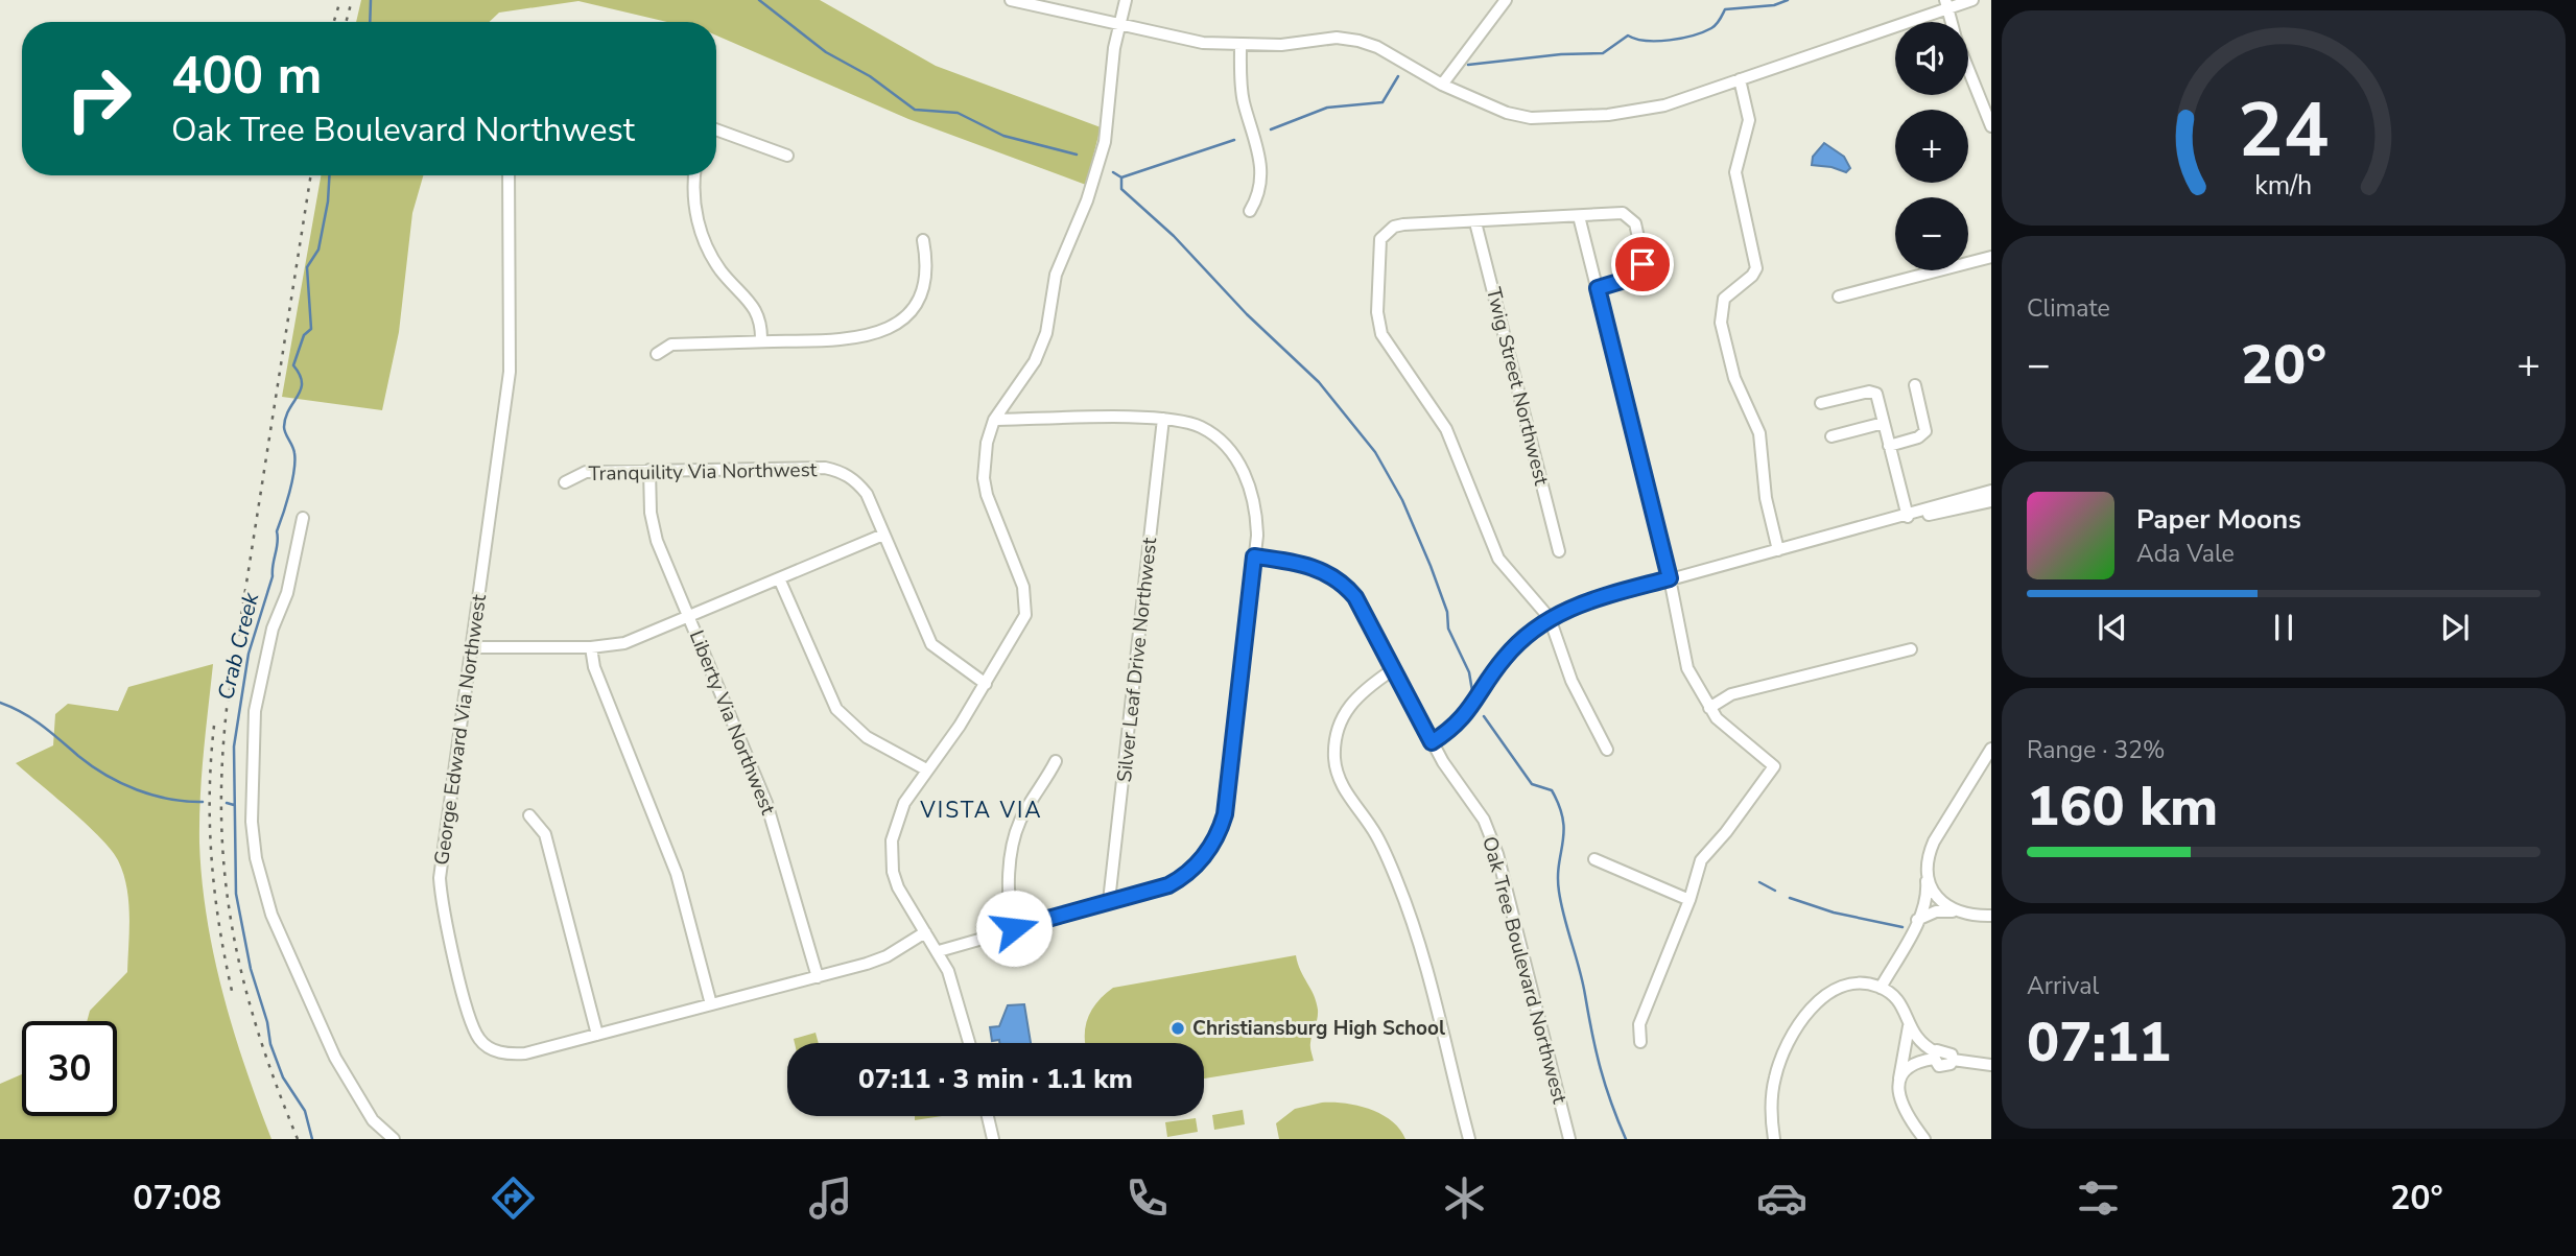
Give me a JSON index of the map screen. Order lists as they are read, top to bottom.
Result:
{
  "streets": {
    "street": [
      "Twig Street Northwest",
      "Tranquility Via Northwest",
      "Silver Leaf Drive Northwest",
      "Liberty Via Northwest",
      "George Edward Via Northwest",
      "Oak Tree Boulevard Northwest"
    ]
  },
  "crossings": [
    ["Tranquility Via Northwest", "Liberty Via Northwest"],
    ["Liberty Via Northwest", "George Edward Via Northwest"]
  ],
  "districts": ["VISTA VIA"],
  "water": ["Crab Creek"],
  "places": ["Christiansburg High School"],
  "page": {
    "map_buttons": ["+", "−"],
    "turn": ["400 m", "Oak Tree Boulevard Northwest"],
    "tile": [
      "Climate",
      ["Range · 32%", "160 km"],
      ["Arrival", "07:11"]
    ],
    "heat": ["−", "20°", "+"],
    "song": ["Paper Moons", "Ada Vale"],
    "limit": "30",
    "trip": "07:11 · 3 min · 1.1 km",
    "tabs": ["07:08", "20°"],
    "gauge": ["24", "km/h"]
  }
}
